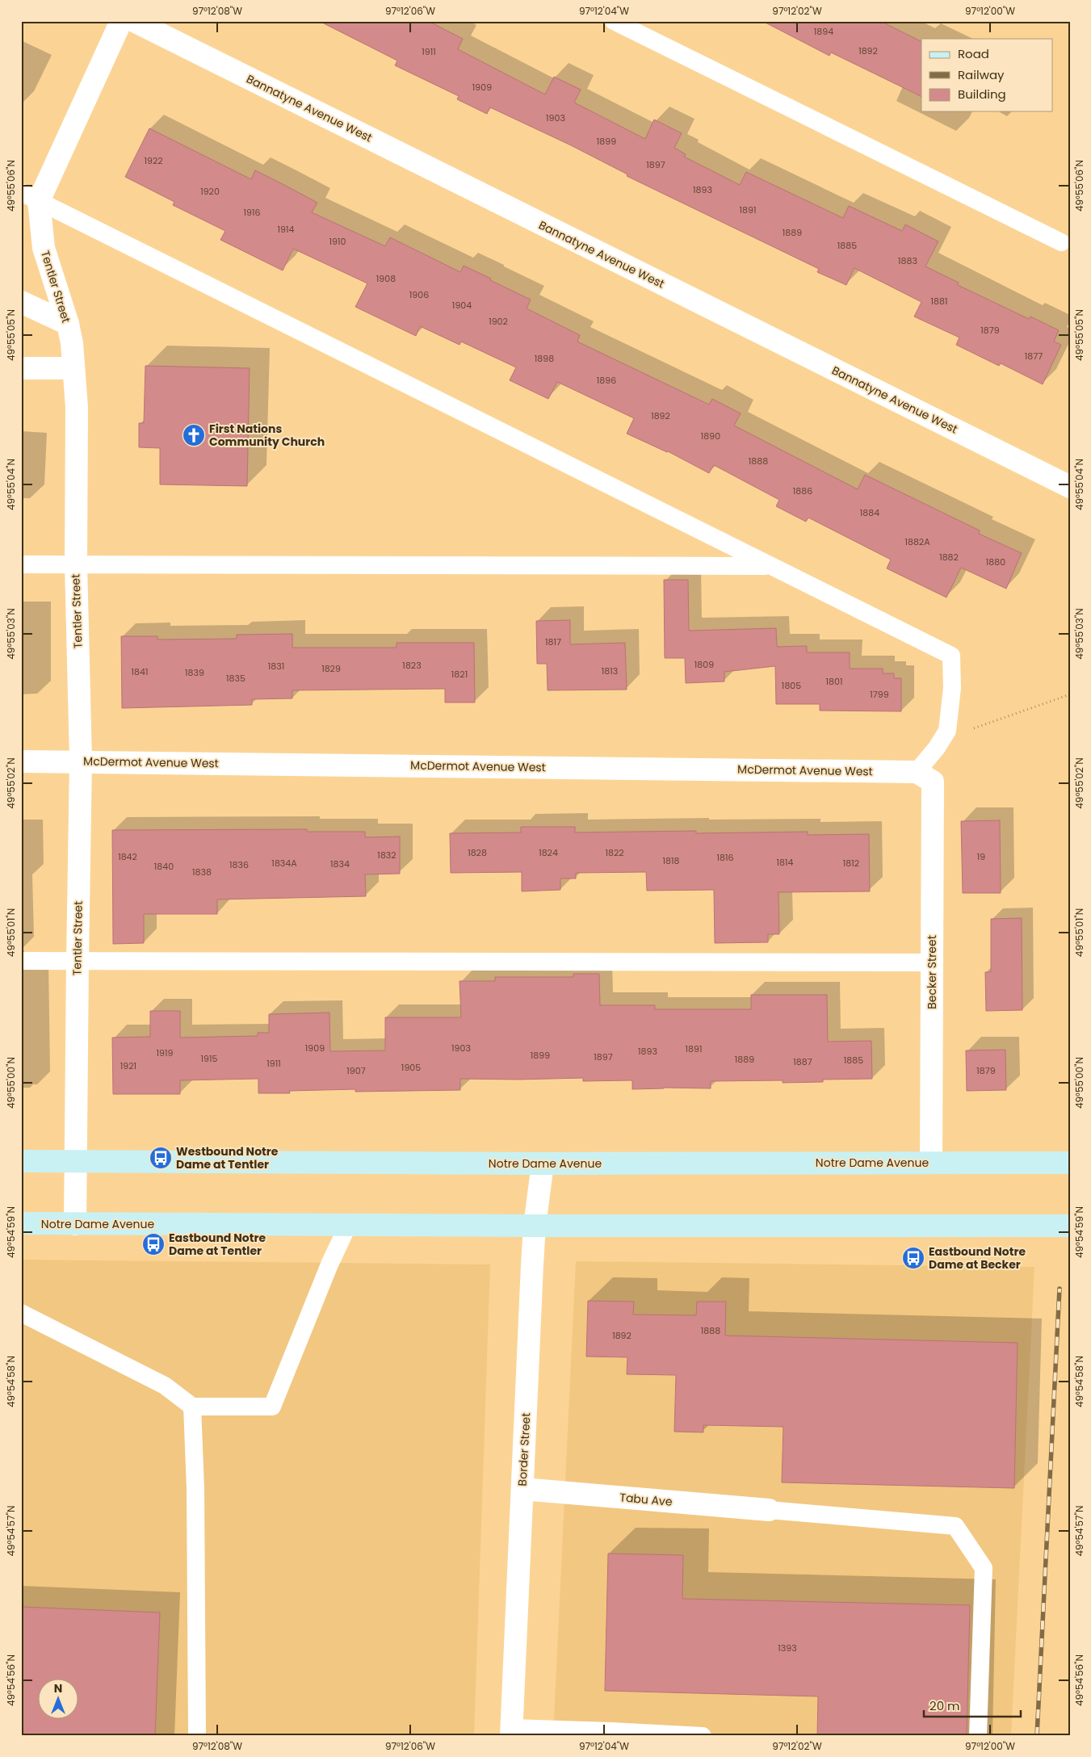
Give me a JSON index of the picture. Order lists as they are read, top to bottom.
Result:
{
  "streets": {
    "main road": ["Notre Dame Avenue"],
    "street": [
      "Bannatyne Avenue West",
      "Tentler Street",
      "McDermot Avenue West",
      "Becker Street",
      "Border Street",
      "Tabu Ave"
    ]
  },
  "crossings": [
    ["Tentler Street", "McDermot Avenue West"],
    ["Tentler Street", "Notre Dame Avenue"],
    ["McDermot Avenue West", "Becker Street"],
    ["Becker Street", "Notre Dame Avenue"],
    ["Notre Dame Avenue", "Border Street"],
    ["Border Street", "Tabu Ave"]
  ],
  "places": {
    "church": ["First Nations Community Church"],
    "bus stop": ["Westbound Notre Dame at Tentler", "Eastbound Notre Dame at Tentler", "Eastbound Notre Dame at Becker"]
  },
  "house_numbers": [
    "1894",
    "1892",
    "1911",
    "1909",
    "1903",
    "1899",
    "1922",
    "1897",
    "1893",
    "1920",
    "1891",
    "1916",
    "1914",
    "1889",
    "1910",
    "1885",
    "1883",
    "1908",
    "1906",
    "1881",
    "1904",
    "1902",
    "1879",
    "1877",
    "1898",
    "1896",
    "1892",
    "1890",
    "1888",
    "1886",
    "1884",
    "1882A",
    "1882",
    "1880",
    "1817",
    "1809",
    "1823",
    "1831",
    "1829",
    "1813",
    "1841",
    "1839",
    "1821",
    "1835",
    "1801",
    "1805",
    "1799",
    "1828",
    "1824",
    "1822",
    "1832",
    "1842",
    "19",
    "1816",
    "1818",
    "1814",
    "1834A",
    "1812",
    "1834",
    "1836",
    "1840",
    "1838",
    "1909",
    "1903",
    "1891",
    "1893",
    "1919",
    "1899",
    "1897",
    "1915",
    "1889",
    "1885",
    "1887",
    "1911",
    "1921",
    "1905",
    "1907",
    "1879",
    "1888",
    "1892",
    "1393"
  ],
  "legend": ["Road", "Railway", "Building"],
  "scale_bar": "20 m",
  "north": "top",
  "coordinates": [
    "97°12'08\"W",
    "97°12'06\"W",
    "97°12'04\"W",
    "97°12'02\"W",
    "97°12'00\"W",
    "49°55'06\"N",
    "49°55'05\"N",
    "49°55'04\"N",
    "49°55'03\"N",
    "49°55'02\"N",
    "49°55'01\"N",
    "49°55'00\"N",
    "49°54'59\"N",
    "49°54'58\"N",
    "49°54'57\"N",
    "49°54'56\"N"
  ]
}
